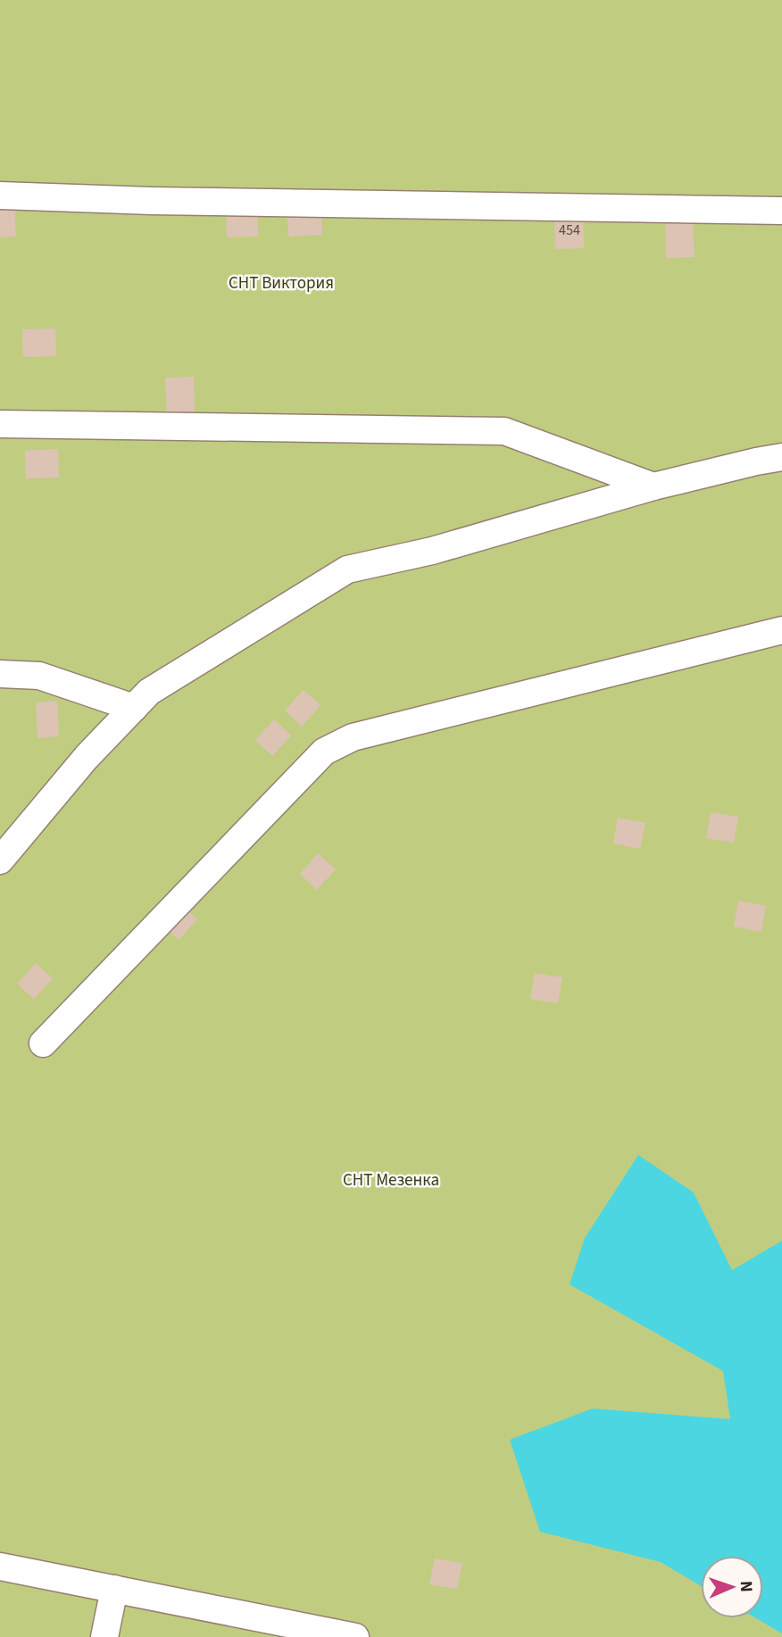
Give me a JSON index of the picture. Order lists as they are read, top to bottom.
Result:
{
  "parks": ["СНТ Виктория", "СНТ Мезенка"],
  "house_numbers": ["454"],
  "north": "right"
}
